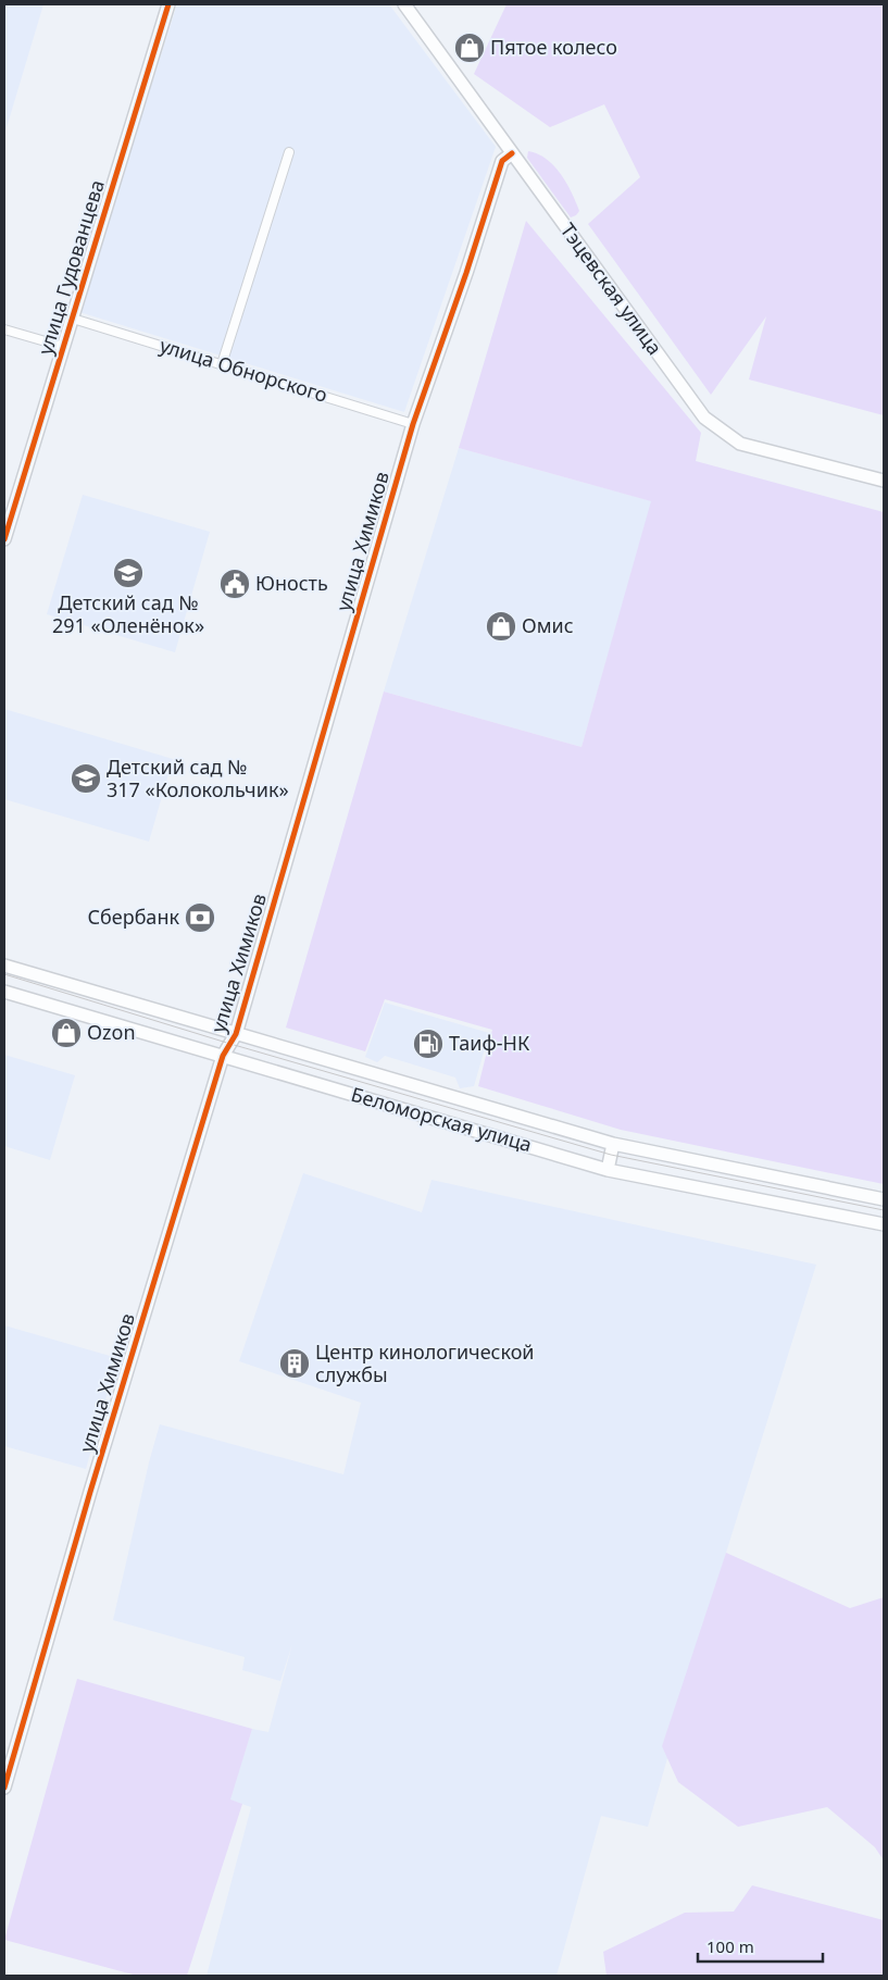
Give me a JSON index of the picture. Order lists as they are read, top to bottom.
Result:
{
  "streets": {
    "main road": [
      "улица Гудованцева",
      "Тэцевская улица",
      "улица Химиков",
      "Беломорская улица"
    ],
    "street": ["улица Обнорского"]
  },
  "crossings": [
    ["улица Гудованцева", "улица Обнорского"],
    ["Тэцевская улица", "улица Химиков"],
    ["улица Обнорского", "улица Химиков"],
    ["улица Химиков", "Беломорская улица"]
  ],
  "places": {
    "shop": ["Пятое колесо", "Омис", "Ozon"],
    "school or university": ["Детский сад № 291 «Оленёнок»", "Детский сад № 317 «Колокольчик»"],
    "public building": ["Юность"],
    "bank": ["Сбербанк"],
    "fuel station": ["Таиф-НК"],
    "building": ["Центр кинологической службы"]
  },
  "scale_bar": "100 m"
}
